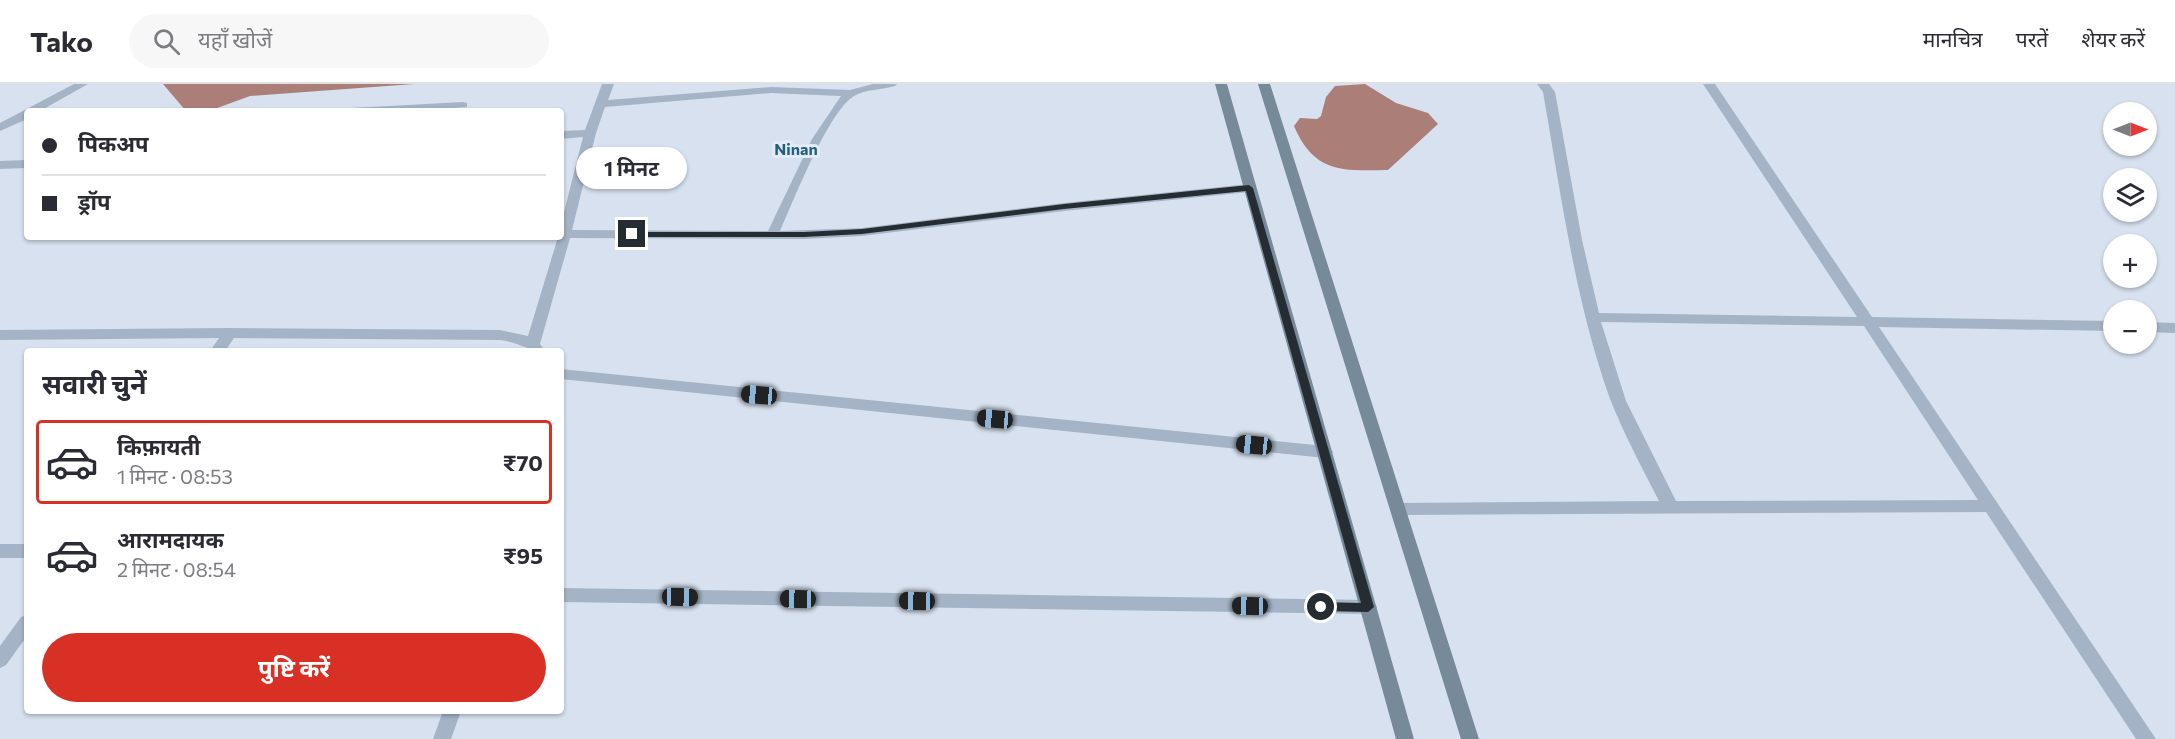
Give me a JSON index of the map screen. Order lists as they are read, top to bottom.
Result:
{
  "districts": ["Ninan"],
  "north": "right",
  "page": {
    "header": "Tako",
    "search": "यहाँ खोजें",
    "nav": ["मानचित्र", "परतें", "शेयर करें"],
    "map_buttons": ["+", "−"],
    "banner": ["पिकअप", "ड्रॉप"],
    "bubble": "1 मिनट",
    "heading": "सवारी चुनें",
    "list": [
      {
        "name": "किफ़ायती",
        "note": "1 मिनट · 08:53",
        "value": "₹70"
      },
      {
        "name": "आरामदायक",
        "note": "2 मिनट · 08:54",
        "value": "₹95"
      }
    ],
    "buttons": "पुष्टि करें"
  }
}
